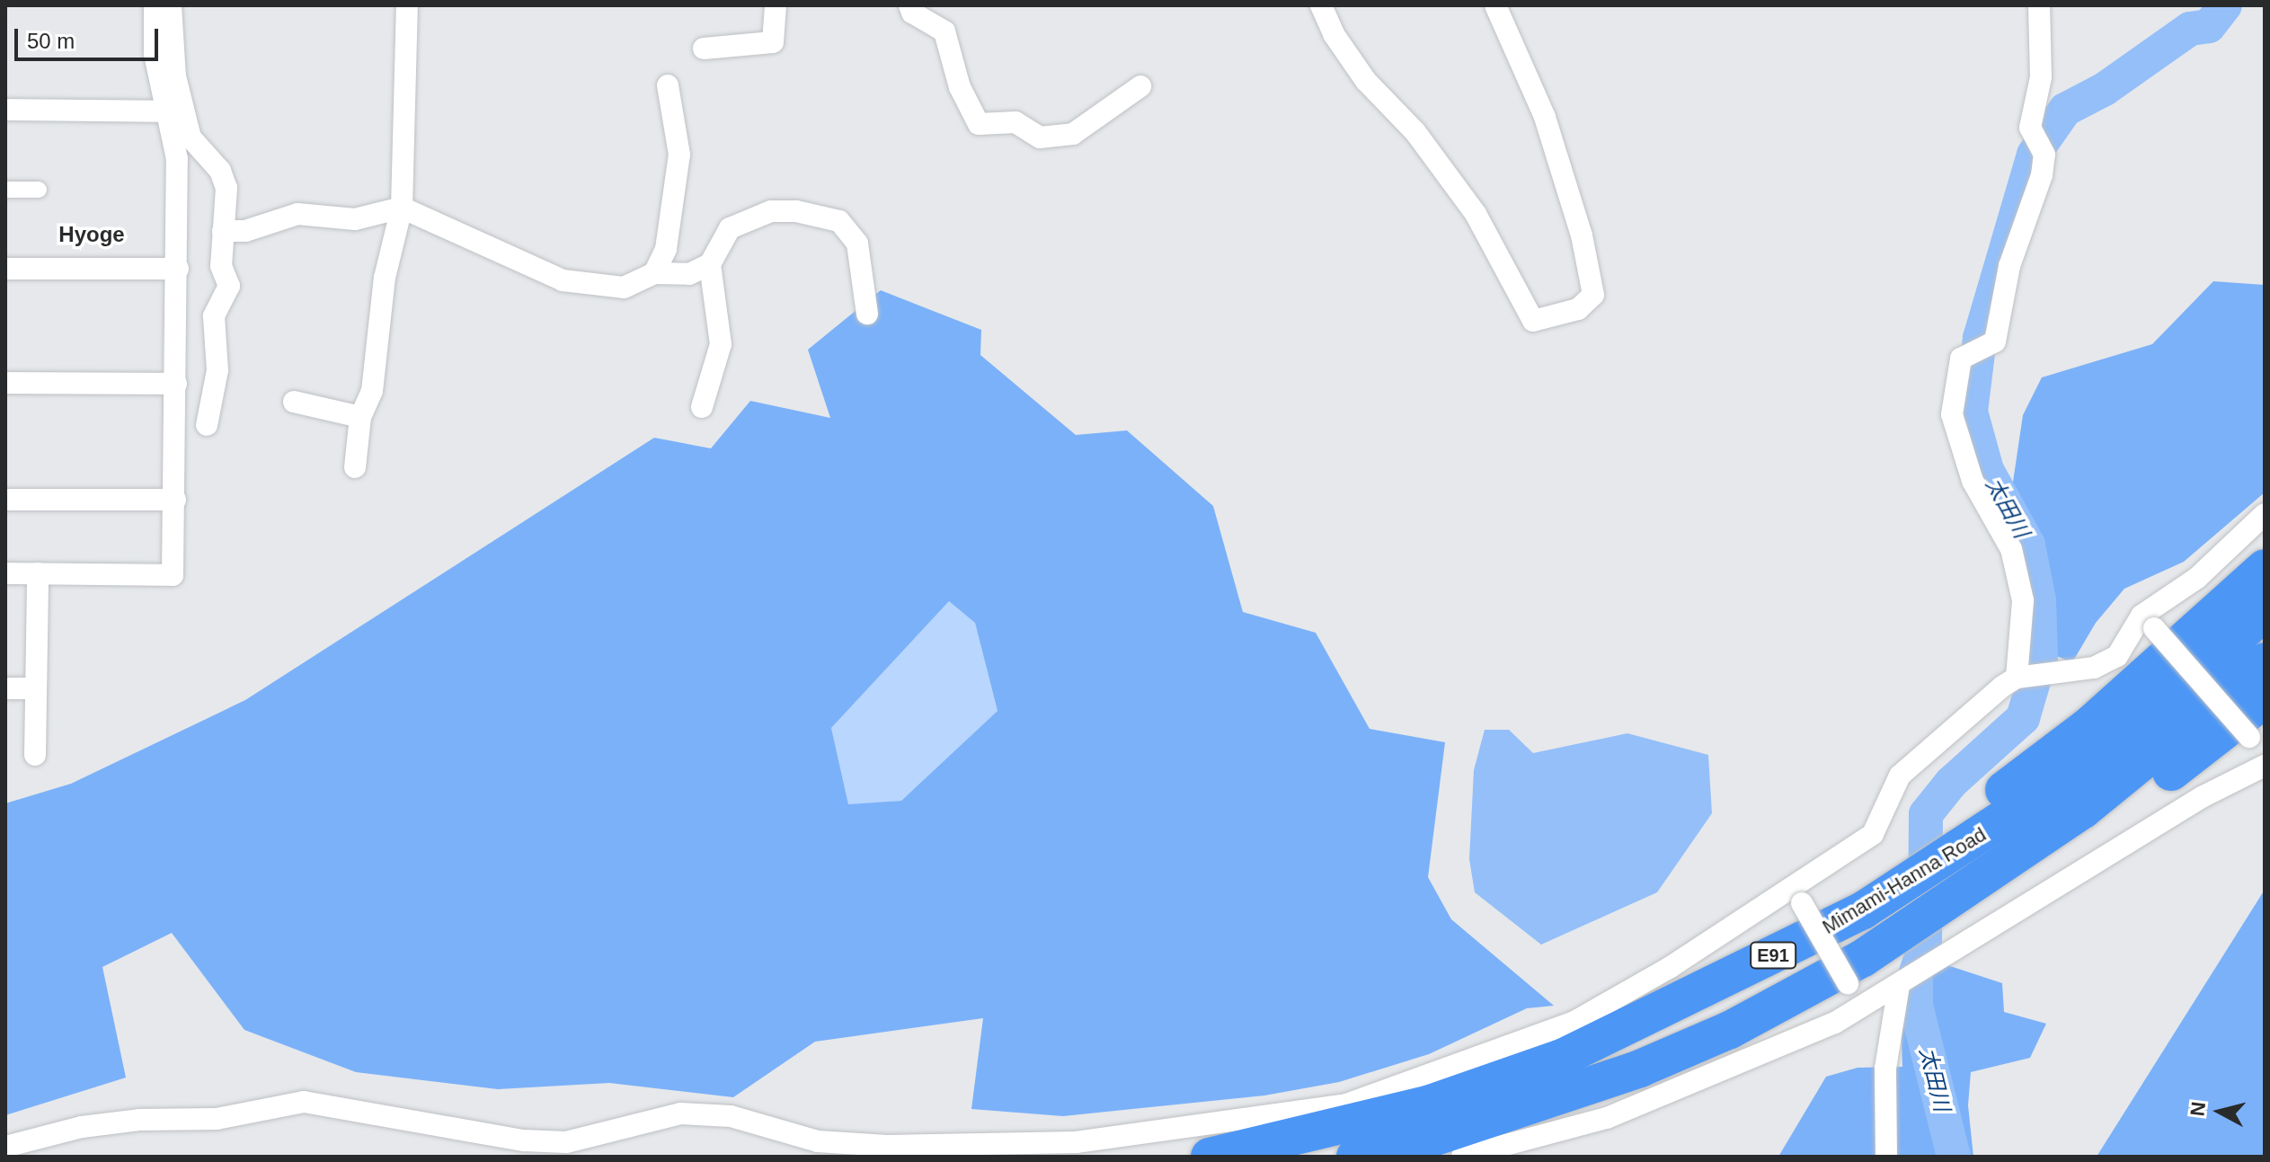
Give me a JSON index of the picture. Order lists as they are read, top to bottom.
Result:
{
  "streets": {
    "highway": ["Mimami-Hanna Road", "E91"]
  },
  "districts": ["Hyoge"],
  "water": ["太田川"],
  "scale_bar": "50 m",
  "north": "left"
}
